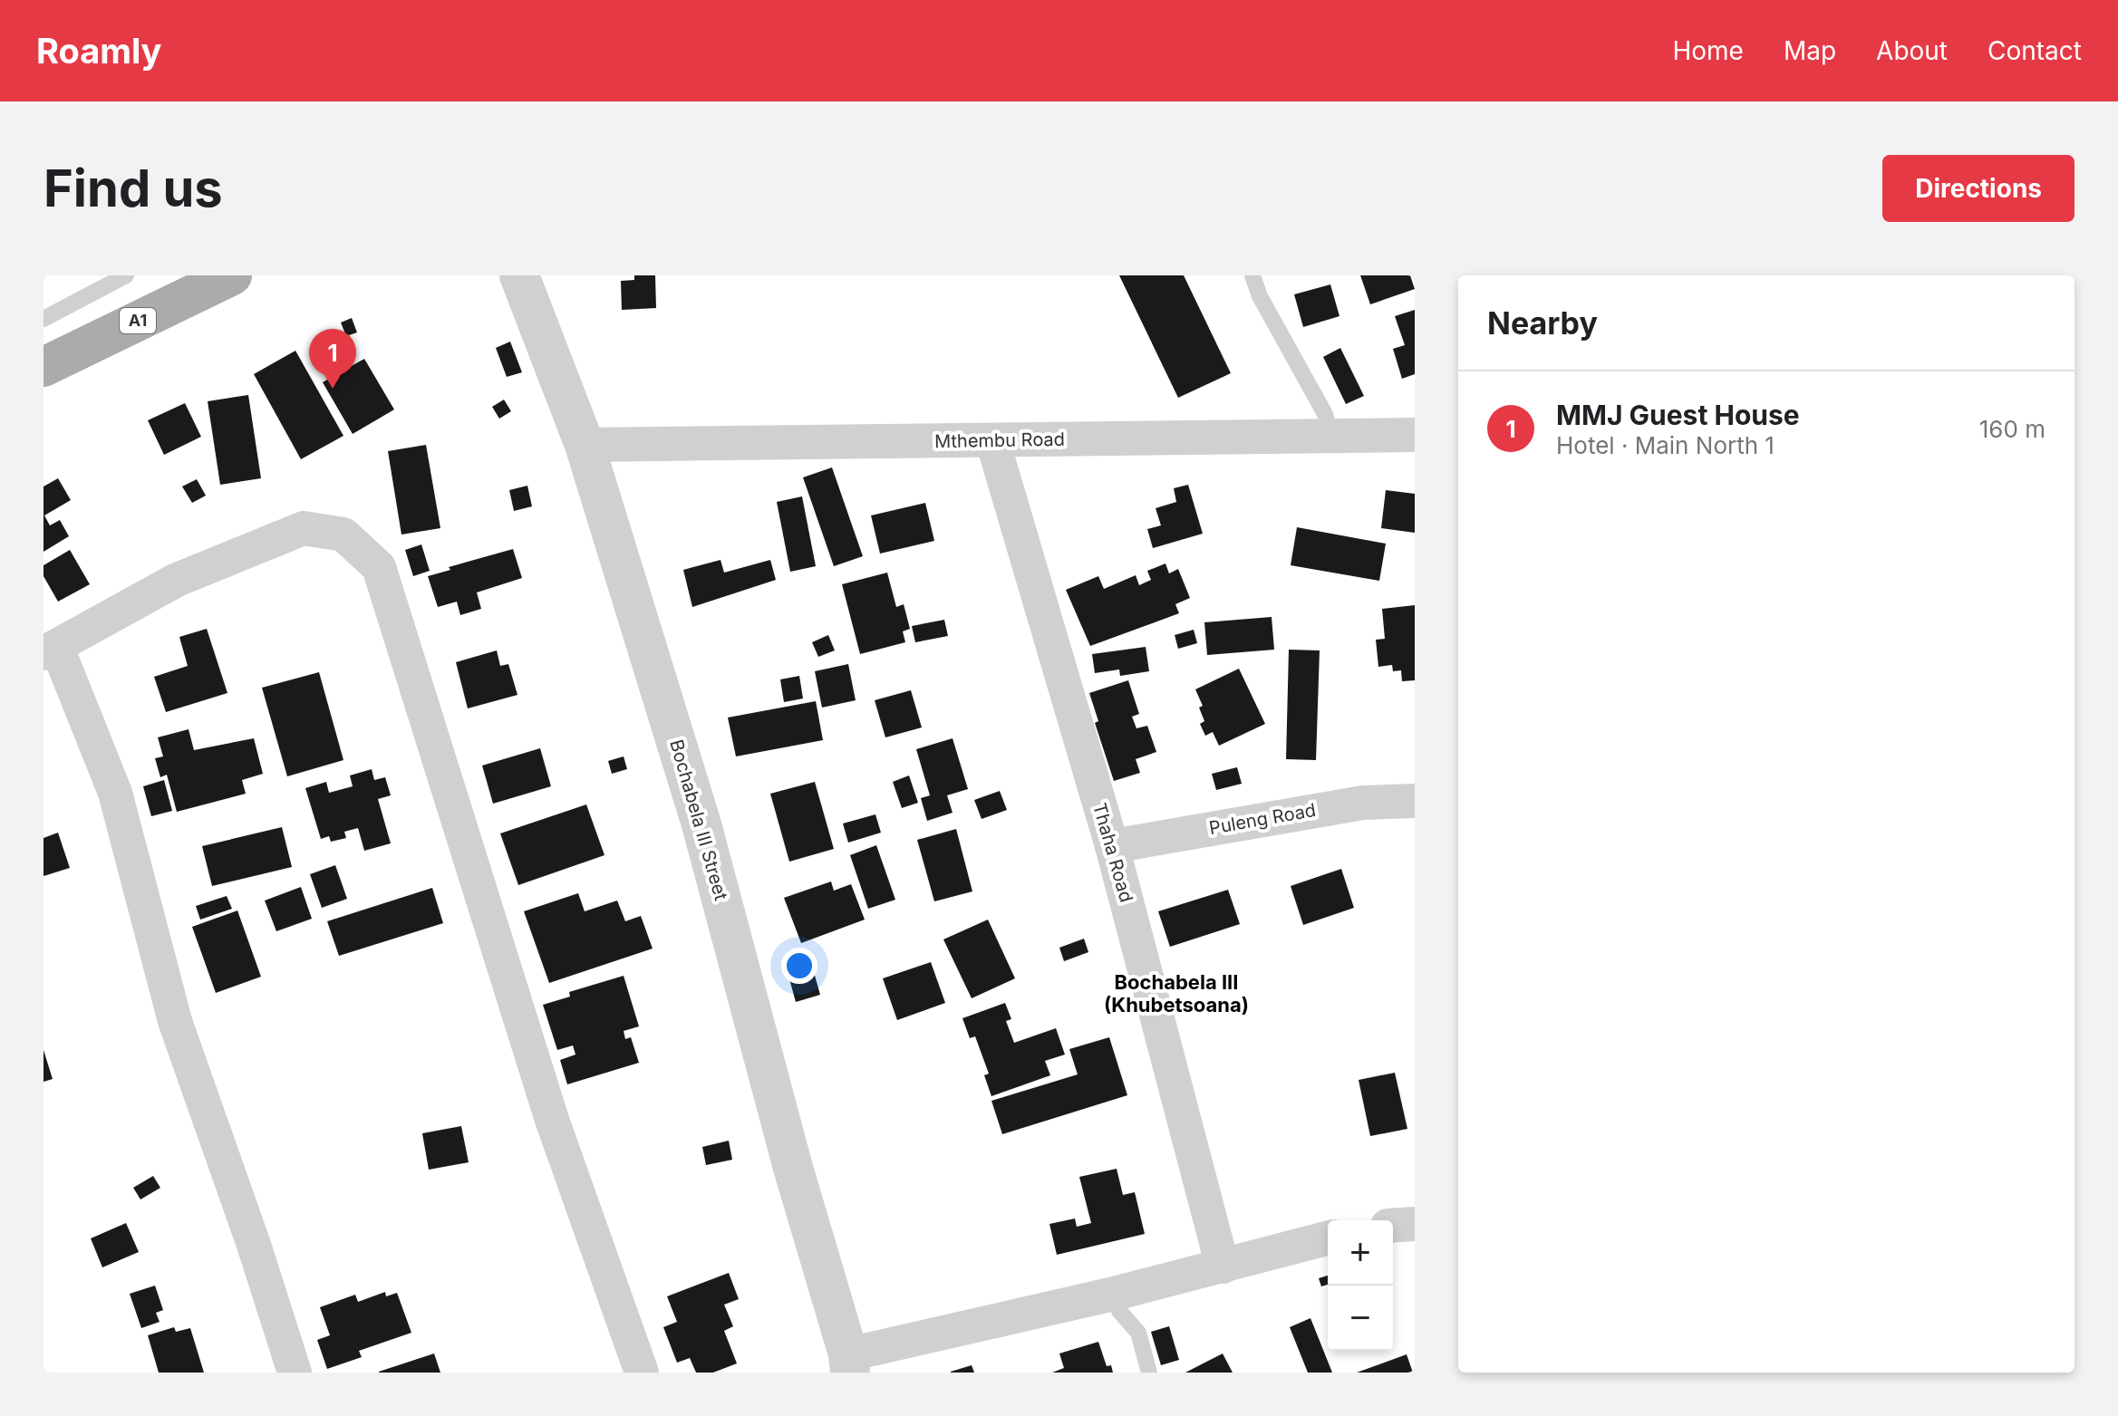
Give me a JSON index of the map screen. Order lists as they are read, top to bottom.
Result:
{
  "streets": {
    "main road": ["A1"],
    "street": [
      "Mthembu Road",
      "Puleng Road",
      "Bochabela III Street",
      "Thaha Road"
    ]
  },
  "crossings": [
    ["Mthembu Road", "Bochabela III Street"],
    ["Mthembu Road", "Thaha Road"],
    ["Puleng Road", "Thaha Road"]
  ],
  "districts": ["Bochabela III (Khubetsoana)"],
  "page": {
    "header": "Roamly",
    "nav": [
      "Home",
      "Map",
      "About",
      "Contact"
    ],
    "buttons": "Directions",
    "title": "Find us",
    "heading": "Nearby",
    "pins": "1",
    "list": [
      {
        "mark": "1",
        "name": "MMJ Guest House",
        "note": "Hotel · Main North 1",
        "value": "160 m"
      }
    ],
    "map_buttons": ["+", "−"]
  }
}
